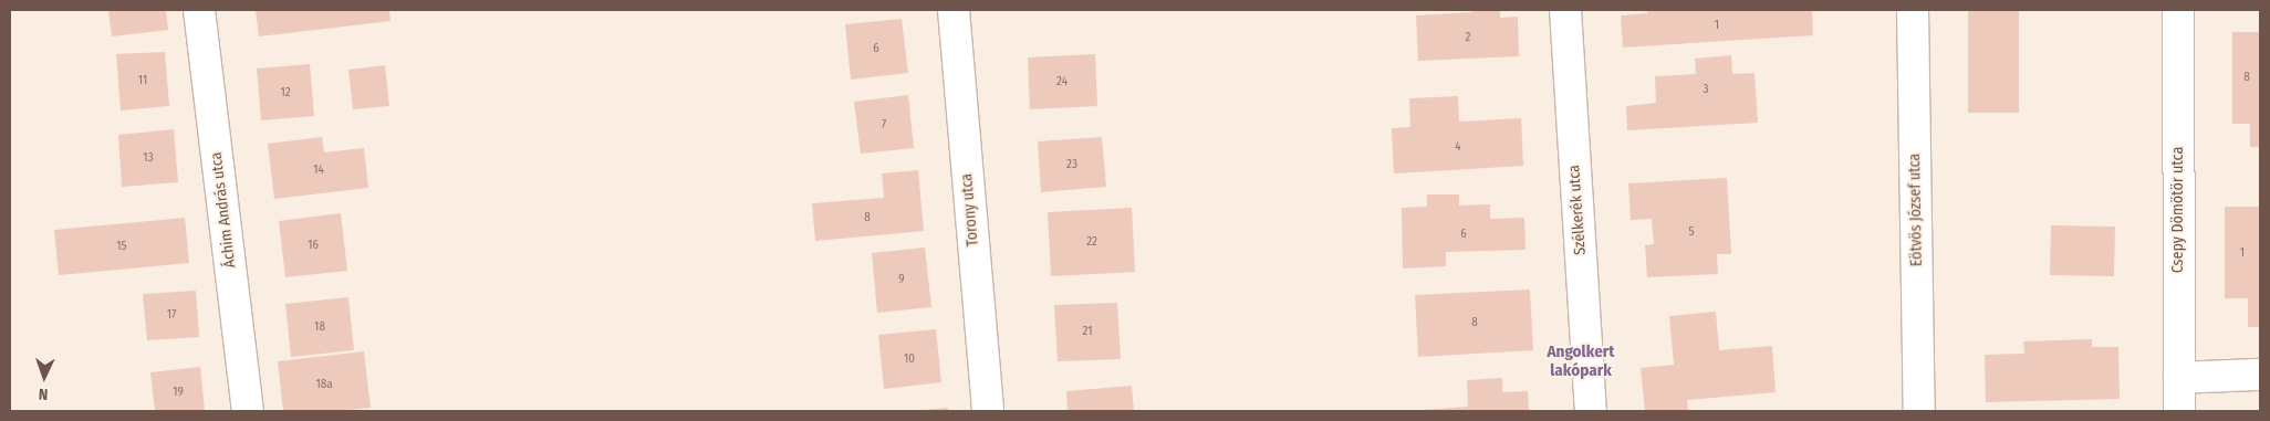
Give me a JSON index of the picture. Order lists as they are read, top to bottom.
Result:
{
  "streets": {
    "street": [
      "Áchim András utca",
      "Torony utca",
      "Szélkerék utca",
      "Eötvös József utca",
      "Csepy Dömötör utca"
    ]
  },
  "districts": ["Angolkert lakópark"],
  "house_numbers": [
    "1",
    "2",
    "6",
    "8",
    "11",
    "24",
    "3",
    "12",
    "7",
    "4",
    "13",
    "23",
    "14",
    "8",
    "5",
    "6",
    "22",
    "16",
    "15",
    "1",
    "9",
    "17",
    "8",
    "18",
    "21",
    "10",
    "18a",
    "19"
  ],
  "north": "bottom"
}
